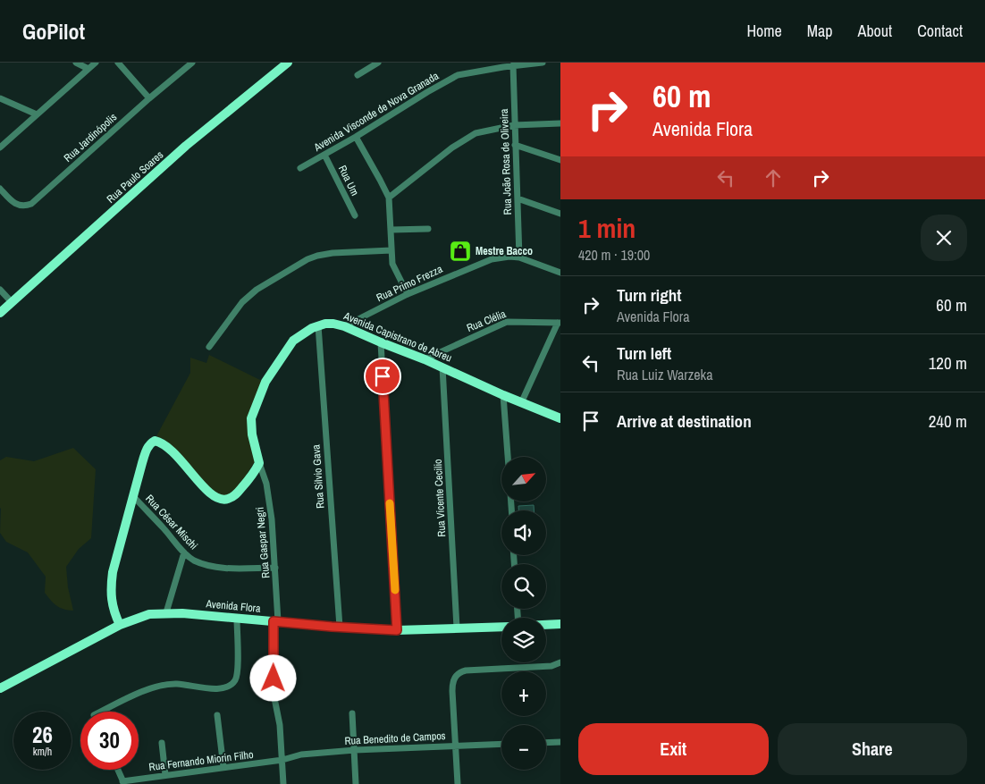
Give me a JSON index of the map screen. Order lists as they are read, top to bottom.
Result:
{
  "streets": {
    "street": [
      "Avenida Visconde de Nova Granada",
      "Rua Jardinópolis",
      "Rua João Rosa de Oliveira",
      "Rua Paulo Soares",
      "Rua Um",
      "Rua Primo Frezza",
      "Rua Clélia",
      "Avenida Capistrano de Abreu",
      "Rua Silvio Gava",
      "Rua Vicente Cecilio",
      "Rua César Mischi",
      "Rua Gaspar Negri",
      "Avenida Flora",
      "Rua Benedito de Campos",
      "Rua Fernando Miorin Filho"
    ]
  },
  "crossings": [
    ["Avenida Visconde de Nova Granada", "Rua João Rosa de Oliveira"],
    ["Avenida Visconde de Nova Granada", "Rua Um"],
    ["Rua João Rosa de Oliveira", "Rua Primo Frezza"],
    ["Rua Primo Frezza", "Avenida Capistrano de Abreu"],
    ["Rua Clélia", "Avenida Capistrano de Abreu"],
    ["Avenida Capistrano de Abreu", "Rua Silvio Gava"],
    ["Avenida Capistrano de Abreu", "Rua Vicente Cecilio"],
    ["Avenida Capistrano de Abreu", "Rua Gaspar Negri"],
    ["Rua Silvio Gava", "Avenida Flora"],
    ["Rua Vicente Cecilio", "Avenida Flora"],
    ["Rua César Mischi", "Rua Gaspar Negri"],
    ["Rua Gaspar Negri", "Avenida Flora"],
    ["Rua Gaspar Negri", "Rua Benedito de Campos"],
    ["Rua Gaspar Negri", "Rua Fernando Miorin Filho"],
    ["Rua Benedito de Campos", "Rua Fernando Miorin Filho"]
  ],
  "places": {
    "shop": ["Mestre Bacco"]
  },
  "north": "top right",
  "page": {
    "header": "GoPilot",
    "nav": [
      "Home",
      "Map",
      "About",
      "Contact"
    ],
    "turn": ["60 m", "Avenida Flora"],
    "heading": ["1 min", "420 m · 19:00"],
    "list": [
      {
        "name": "Turn right",
        "note": "Avenida Flora",
        "value": "60 m"
      },
      {
        "name": "Turn left",
        "note": "Rua Luiz Warzeka",
        "value": "120 m"
      },
      {
        "name": "Arrive at destination",
        "value": "240 m"
      }
    ],
    "map_buttons": ["+", "−"],
    "speed": "26 km/h",
    "limit": "30",
    "buttons": ["Exit", "Share"]
  }
}
